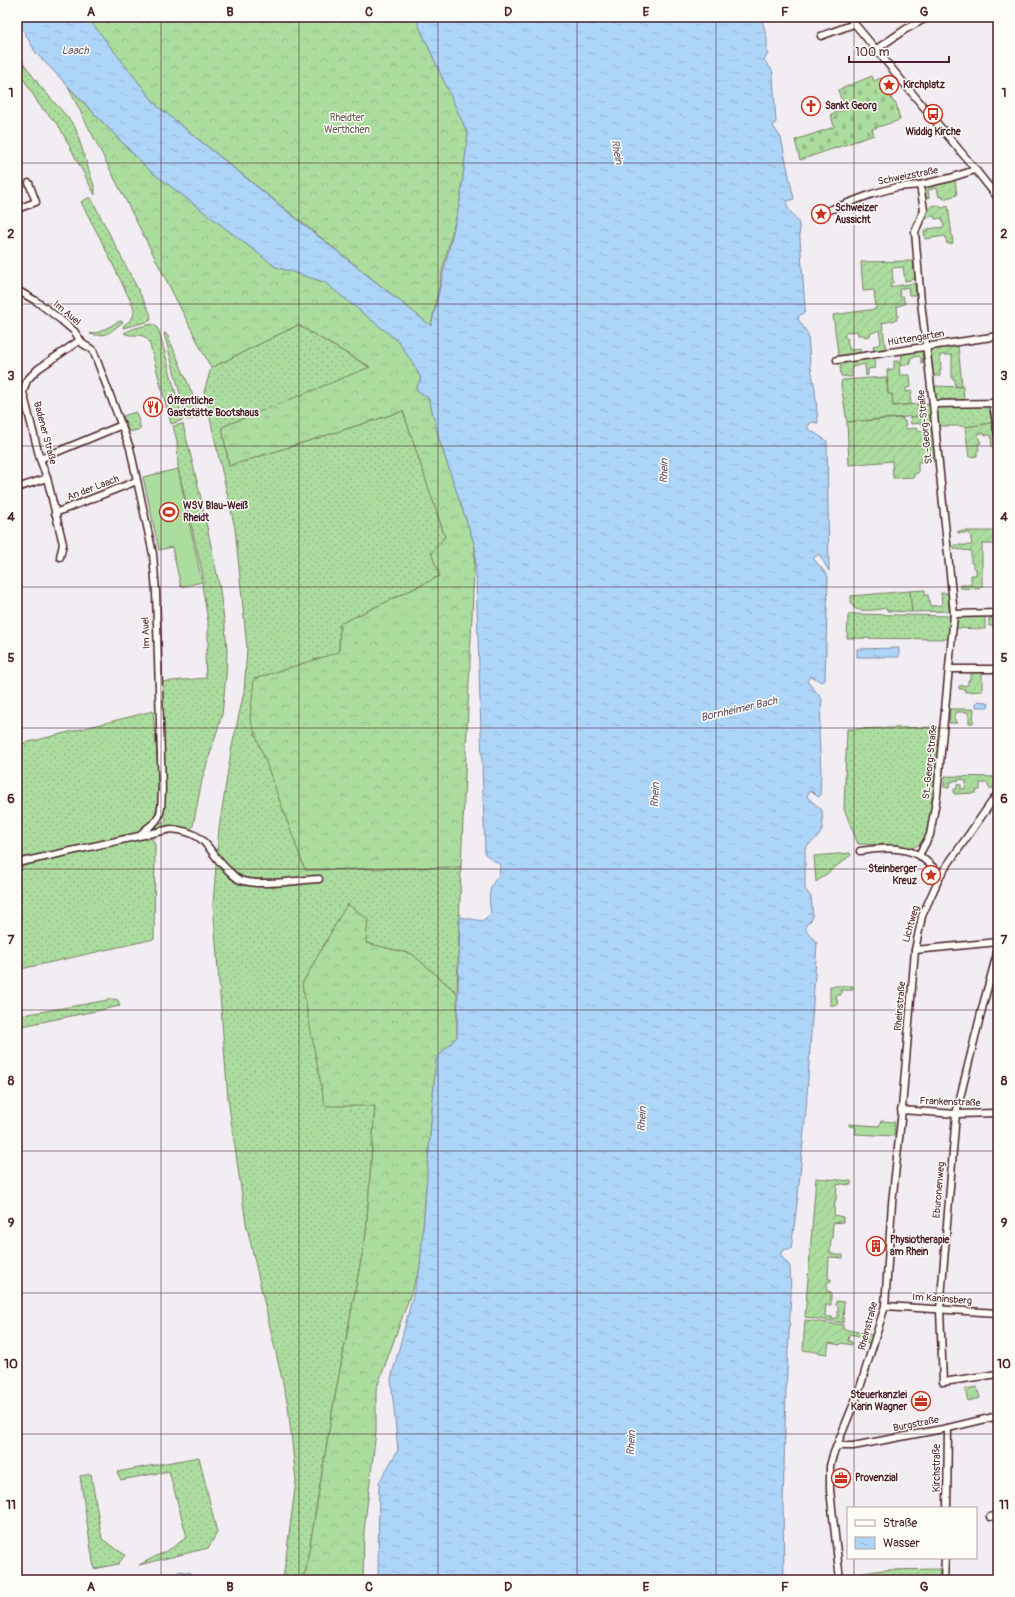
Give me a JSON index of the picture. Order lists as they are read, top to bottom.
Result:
{
  "streets": {
    "street": [
      "Schweizstraße",
      "Im Auel",
      "Hüttengarten",
      "St.-Georg-Straße",
      "Badener Straße",
      "An der Laach",
      "Lichtweg",
      "Rheinstraße",
      "Frankenstraße",
      "Eburonenweg",
      "Im Kaninsberg",
      "Burgstraße",
      "Kirchstraße"
    ]
  },
  "crossings": [
    ["Schweizstraße", "St.-Georg-Straße"],
    ["Im Auel", "Badener Straße"],
    ["Im Auel", "An der Laach"],
    ["Hüttengarten", "St.-Georg-Straße"],
    ["Badener Straße", "An der Laach"],
    ["Lichtweg", "Rheinstraße"],
    ["Rheinstraße", "Frankenstraße"],
    ["Rheinstraße", "Im Kaninsberg"],
    ["Rheinstraße", "Burgstraße"],
    ["Frankenstraße", "Eburonenweg"],
    ["Eburonenweg", "Im Kaninsberg"],
    ["Burgstraße", "Kirchstraße"]
  ],
  "water": ["Laach", "Rhein", "Bornheimer Bach"],
  "parks": ["Rheidter Werthchen"],
  "places": {
    "place": ["Kirchplatz", "Schweizer Aussicht", "Steinberger Kreuz"],
    "church": ["Sankt Georg"],
    "bus stop": ["Widdig Kirche"],
    "restaurant": ["Öffentliche Gaststätte Bootshaus"],
    "sports": ["WSV Blau-Weiß Rheidt"],
    "building": ["Physiotherapie am Rhein"],
    "office": ["Steuerkanzlei Karin Wagner", "Provenzial"]
  },
  "legend": ["Straße", "Wasser"],
  "scale_bar": "100 m",
  "grid": {
    "columns": [
      "A",
      "B",
      "C",
      "D",
      "E",
      "F",
      "G"
    ],
    "rows": [
      "1",
      "2",
      "3",
      "4",
      "5",
      "6",
      "7",
      "8",
      "9",
      "10",
      "11"
    ]
  }
}
